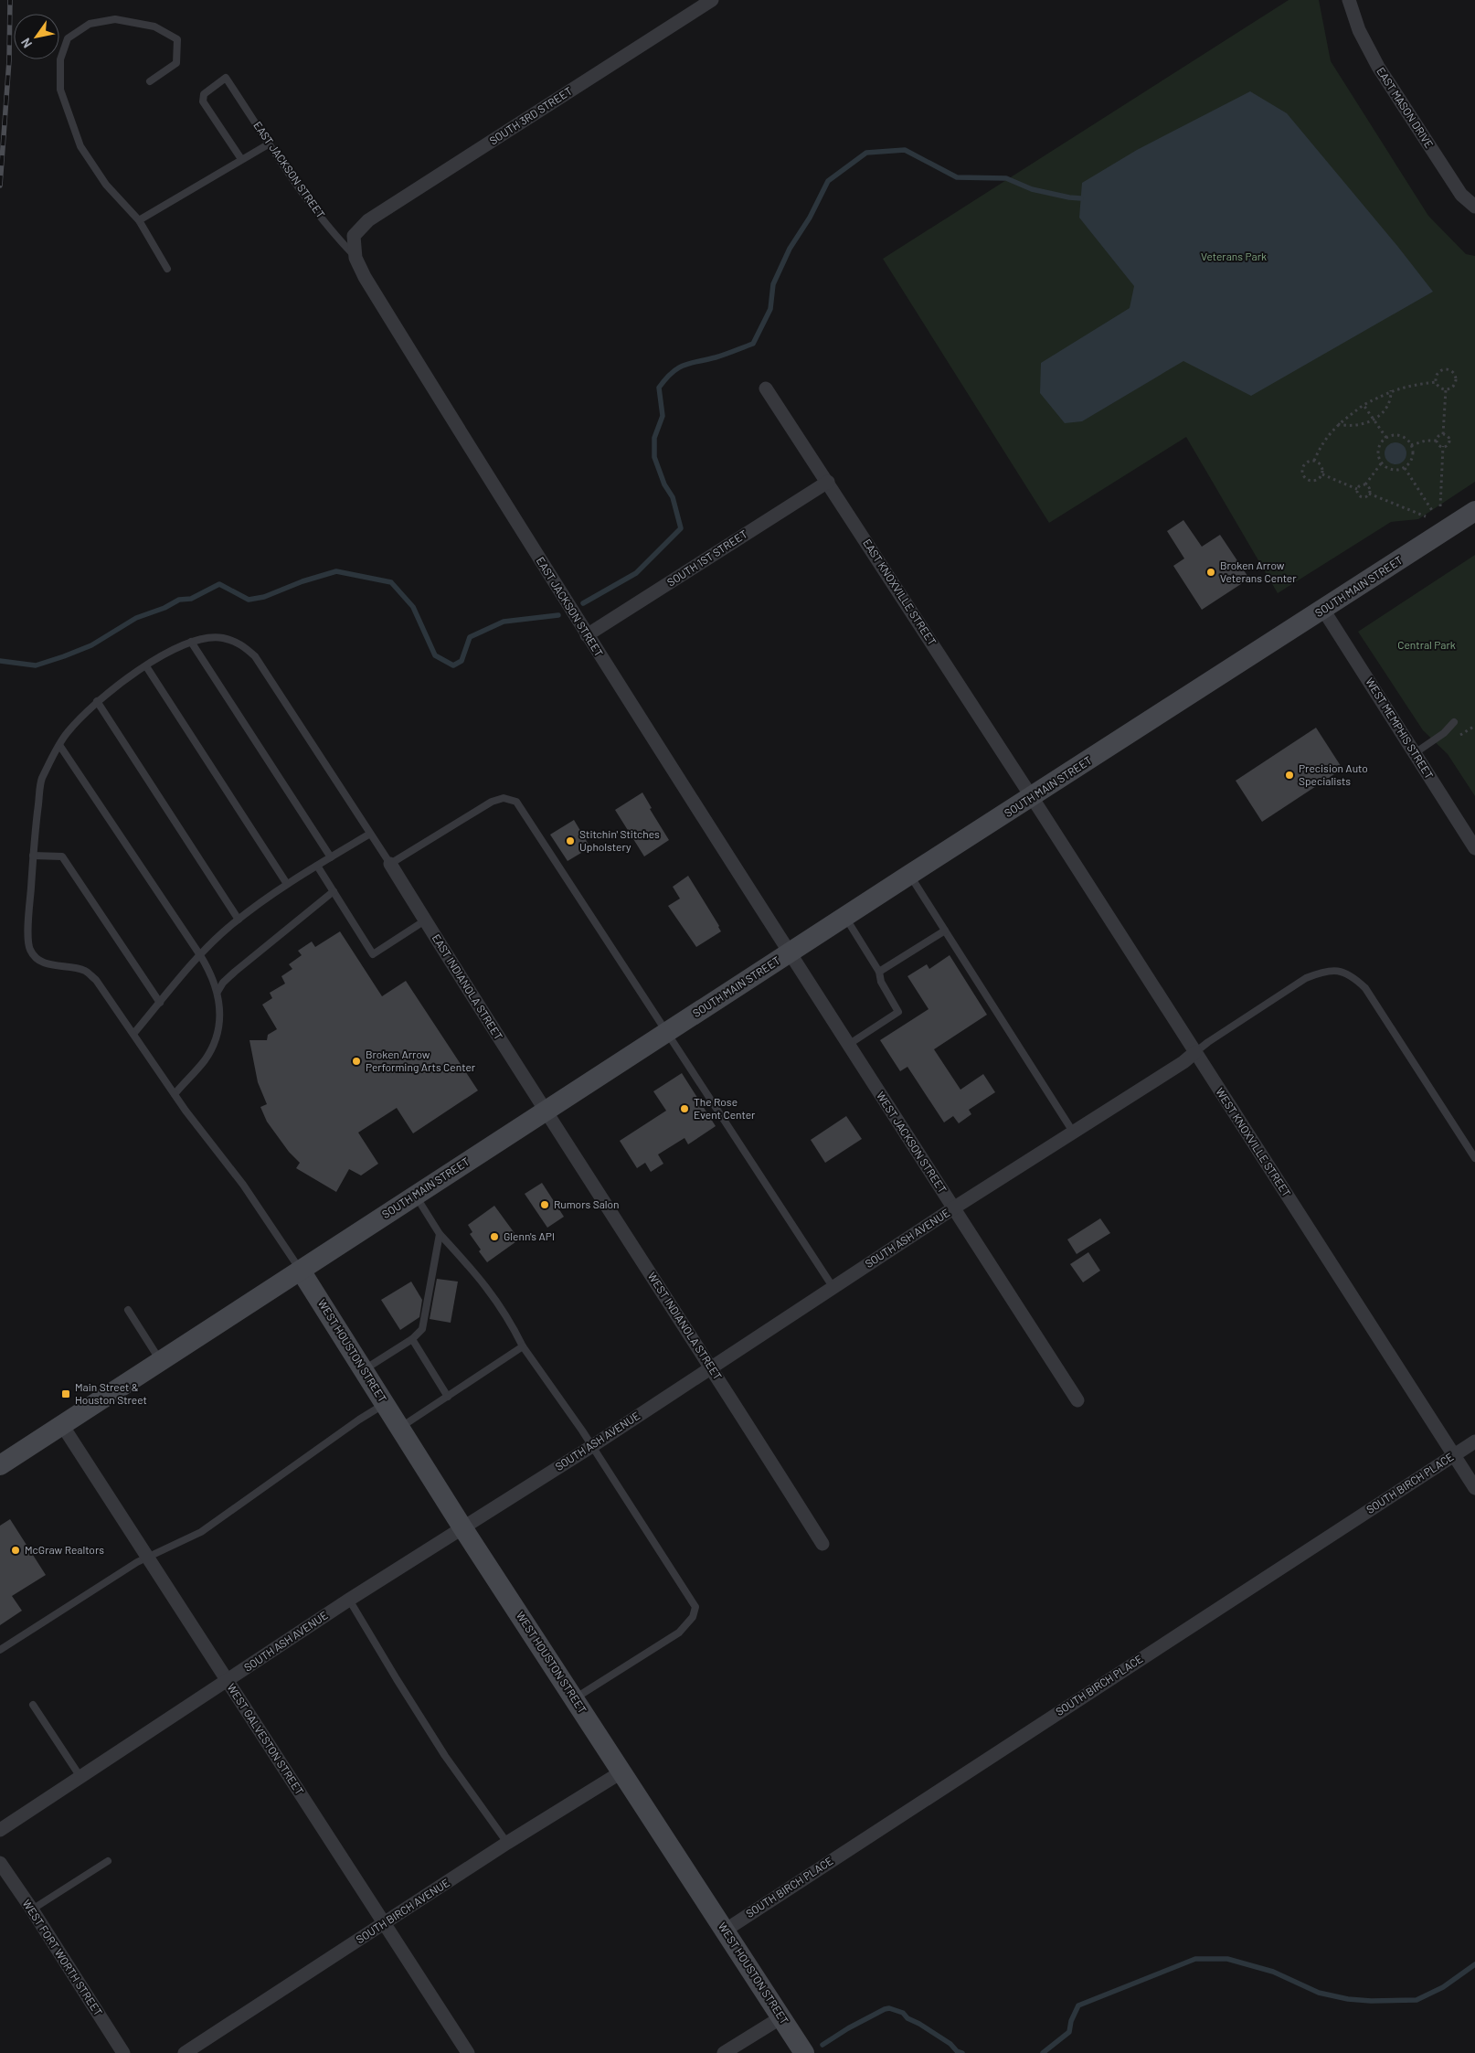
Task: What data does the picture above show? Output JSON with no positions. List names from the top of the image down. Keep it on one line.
{"streets":{"street":["EAST MASON DRIVE","SOUTH 3RD STREET","EAST JACKSON STREET","SOUTH 1ST STREET","SOUTH MAIN STREET","EAST KNOXVILLE STREET","WEST MEMPHIS STREET","EAST INDIANOLA STREET","WEST JACKSON STREET","WEST KNOXVILLE STREET","SOUTH ASH AVENUE","WEST INDIANOLA STREET","WEST HOUSTON STREET","SOUTH BIRCH PLACE","WEST GALVESTON STREET","SOUTH BIRCH AVENUE","WEST FORT WORTH STREET"]},"crossings":[["SOUTH 3RD STREET","EAST JACKSON STREET"],["EAST JACKSON STREET","SOUTH 1ST STREET"],["EAST JACKSON STREET","SOUTH MAIN STREET"],["EAST JACKSON STREET","WEST JACKSON STREET"],["SOUTH 1ST STREET","EAST KNOXVILLE STREET"],["SOUTH MAIN STREET","EAST KNOXVILLE STREET"],["SOUTH MAIN STREET","WEST MEMPHIS STREET"],["SOUTH MAIN STREET","EAST INDIANOLA STREET"],["SOUTH MAIN STREET","WEST JACKSON STREET"],["SOUTH MAIN STREET","WEST KNOXVILLE STREET"],["SOUTH MAIN STREET","WEST INDIANOLA STREET"],["SOUTH MAIN STREET","WEST HOUSTON STREET"],["SOUTH MAIN STREET","WEST GALVESTON STREET"],["EAST KNOXVILLE STREET","WEST KNOXVILLE STREET"],["EAST INDIANOLA STREET","WEST INDIANOLA STREET"],["WEST JACKSON STREET","SOUTH ASH AVENUE"],["WEST KNOXVILLE STREET","SOUTH ASH AVENUE"],["WEST KNOXVILLE STREET","SOUTH BIRCH PLACE"],["SOUTH ASH AVENUE","WEST INDIANOLA STREET"],["SOUTH ASH AVENUE","WEST HOUSTON STREET"],["SOUTH ASH AVENUE","WEST GALVESTON STREET"],["WEST HOUSTON STREET","SOUTH BIRCH PLACE"],["WEST HOUSTON STREET","SOUTH BIRCH AVENUE"],["WEST GALVESTON STREET","SOUTH BIRCH AVENUE"]],"parks":["Veterans Park","Central Park"],"places":{"other":["Broken Arrow Veterans Center","Precision Auto Specialists","Stitchin' Stitches Upholstery","Broken Arrow Performing Arts Center","The Rose Event Center","Rumors Salon","Glenn's API","McGraw Realtors"],"transit":["Main Street & Houston Street"]},"north":"bottom left"}
